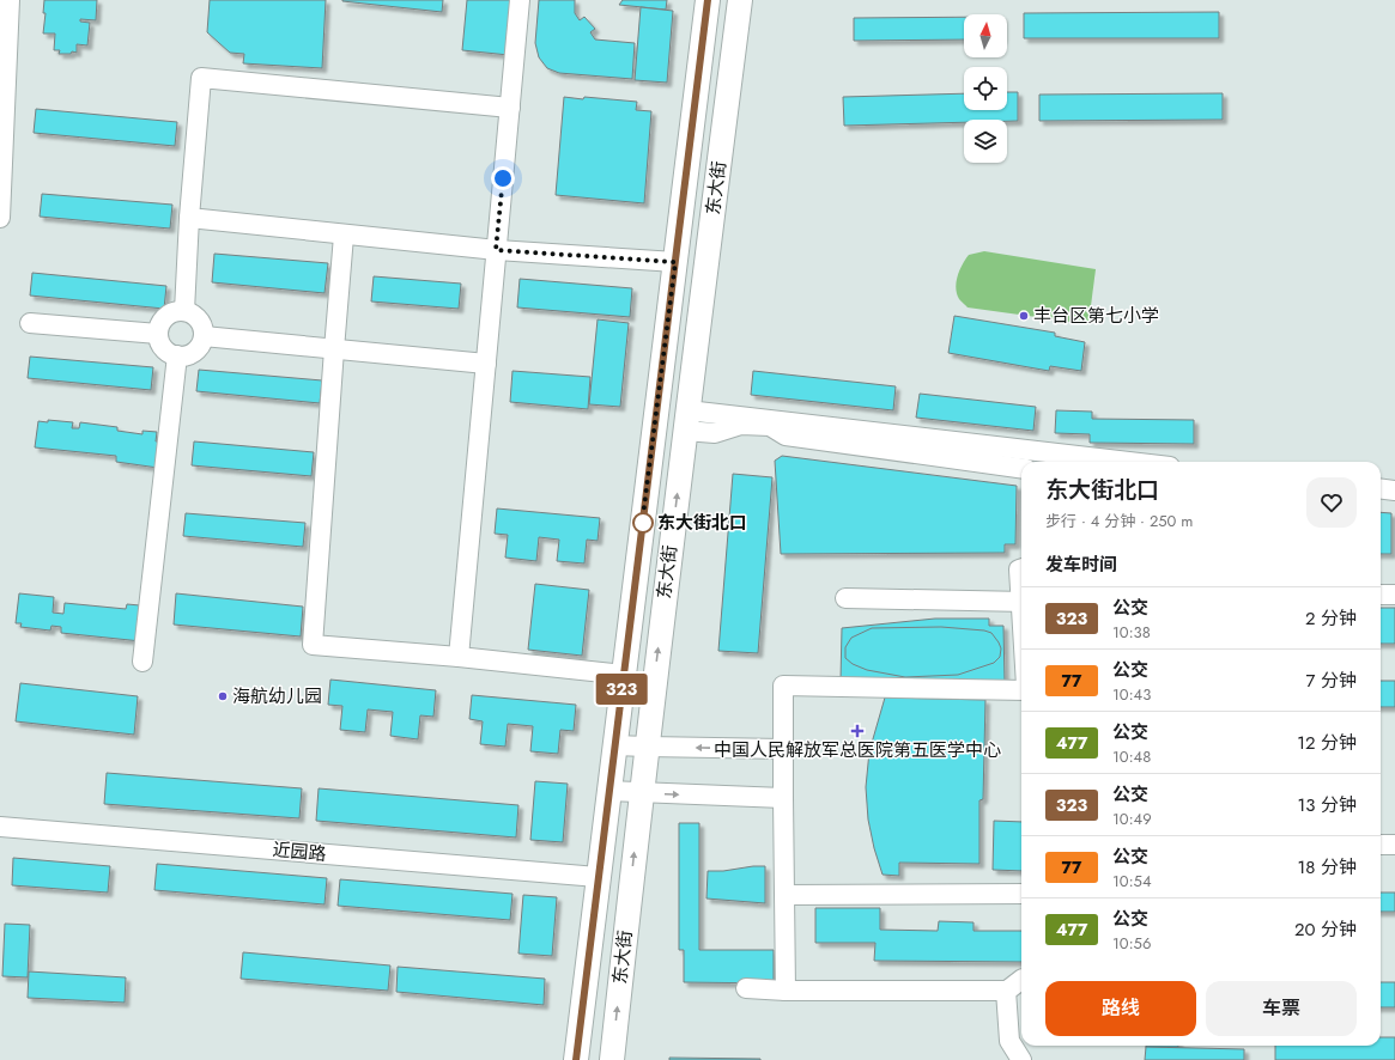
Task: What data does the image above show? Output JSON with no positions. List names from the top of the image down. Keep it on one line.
{"streets":{"main road":["东大街"],"street":["近园路"]},"crossings":[["东大街","近园路"]],"places":{"other":["丰台区第七小学","东大街北口","海航幼儿园"],"health":["中国人民解放军总医院第五医学中心"]},"lines":["bus line 323"],"north":"top","page":{"on_map":"323","heading":[["东大街北口","步行 · 4 分钟 · 250 m"],"发车时间"],"list":[{"mark":"323","name":"公交","note":"10:38","value":"2 分钟"},{"mark":"77","name":"公交","note":"10:43","value":"7 分钟"},{"mark":"477","name":"公交","note":"10:48","value":"12 分钟"},{"mark":"323","name":"公交","note":"10:49","value":"13 分钟"},{"mark":"77","name":"公交","note":"10:54","value":"18 分钟"},{"mark":"477","name":"公交","note":"10:56","value":"20 分钟"}],"buttons":["路线","车票"]}}
